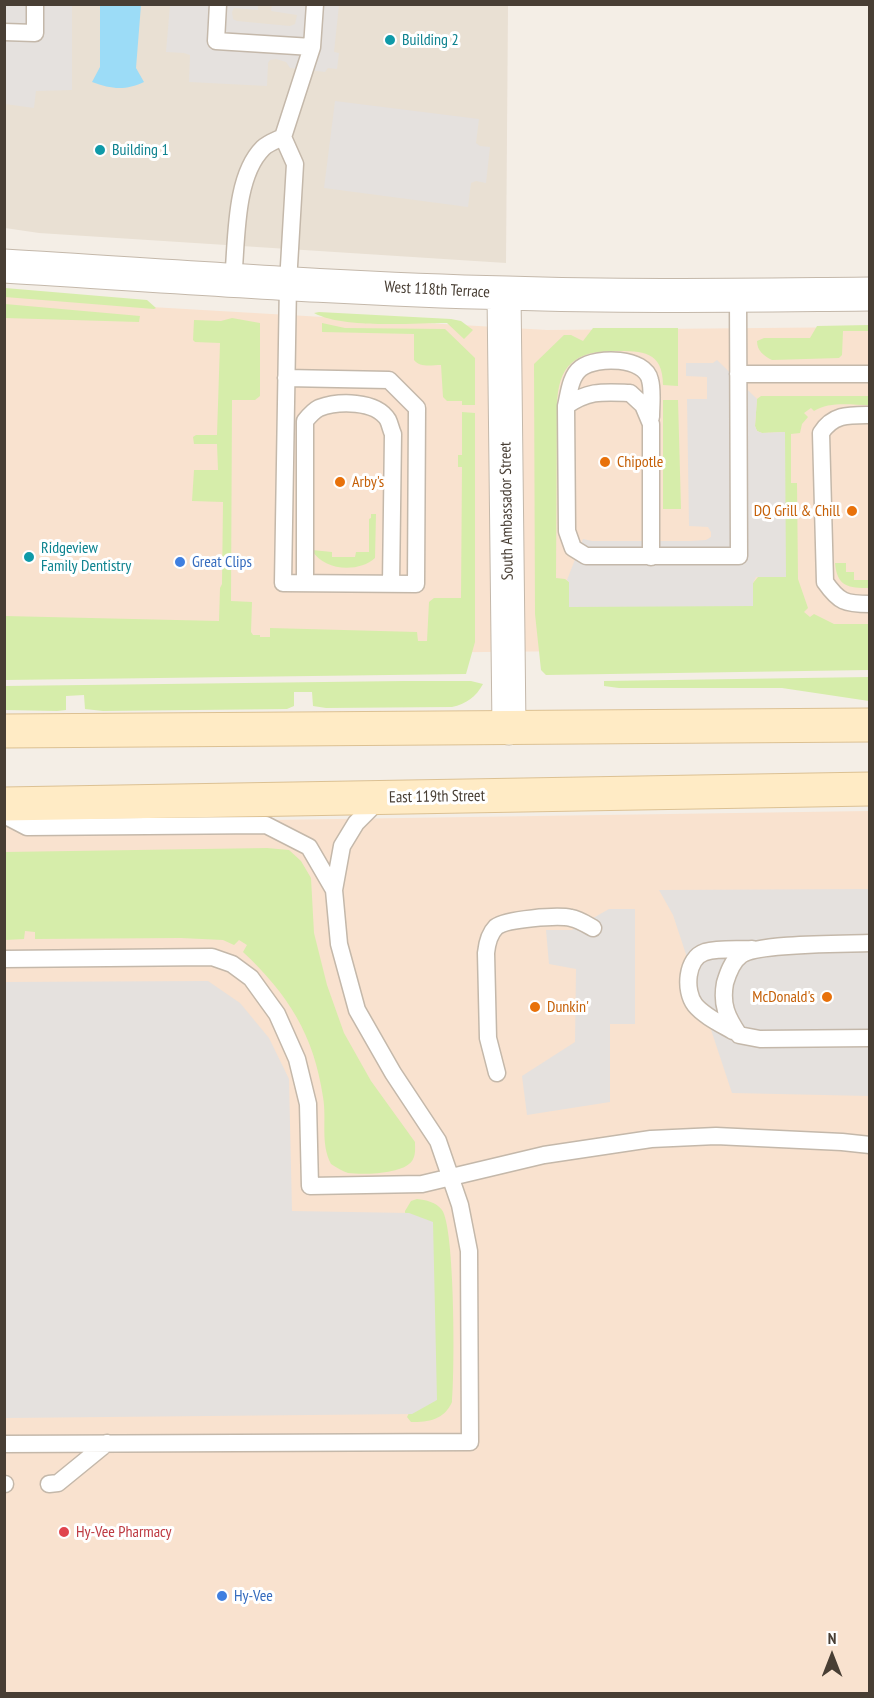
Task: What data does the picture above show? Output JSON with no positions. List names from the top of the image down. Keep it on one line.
{"streets":{"main road":["East 119th Street"],"street":["West 118th Terrace","South Ambassador Street"]},"crossings":[["West 118th Terrace","South Ambassador Street"]],"places":["Building 2","Building 1","Chipotle","Arby's","DQ Grill & Chill","Ridgeview Family Dentistry","Great Clips","McDonald's","Dunkin'","Hy-Vee Pharmacy","Hy-Vee"],"north":"top"}
